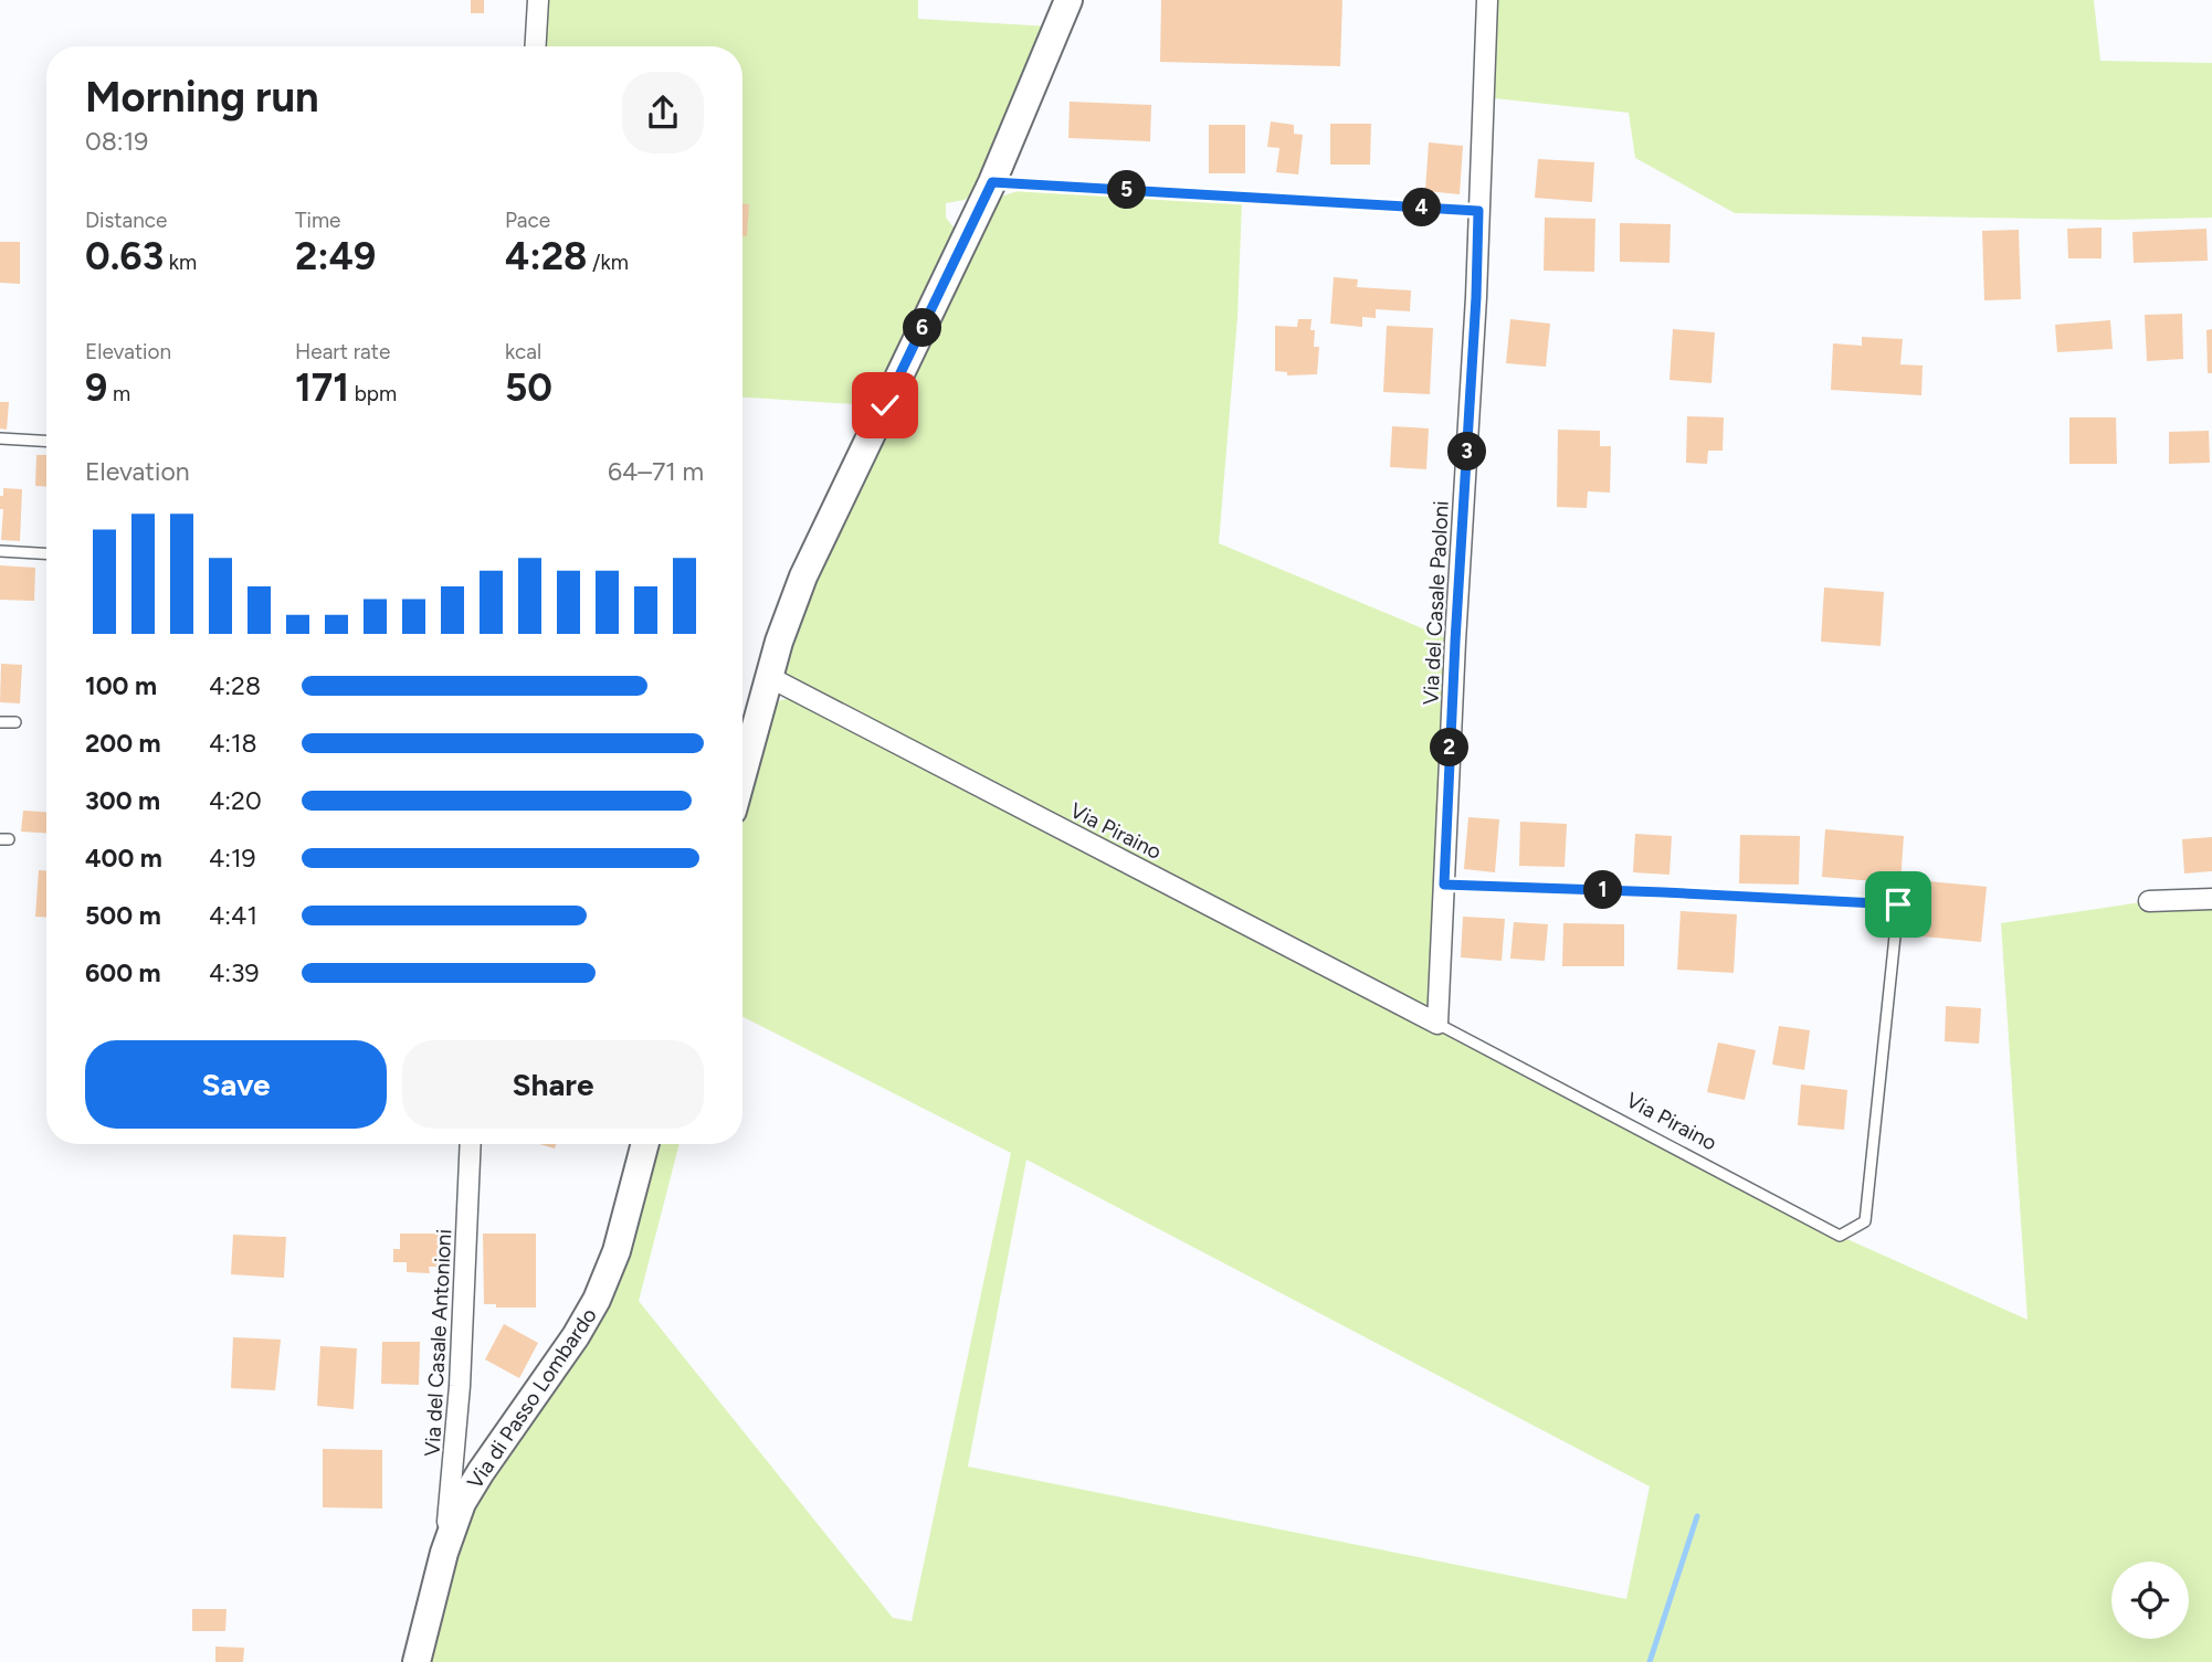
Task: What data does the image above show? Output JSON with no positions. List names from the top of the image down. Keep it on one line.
{"streets":{"street":["Via del Casale Paoloni","Via Piraino","Via del Casale Antonioni","Via di Passo Lombardo"]},"crossings":[["Via del Casale Paoloni","Via Piraino"],["Via del Casale Antonioni","Via di Passo Lombardo"]],"page":{"heading":["Morning run","08:19"],"pins":["5","4","6","3","2","1"],"stats":[["Distance","0.63 km"],["Time","2:49"],["Pace","4:28 /km"],["Elevation","9 m"],["Heart rate","171 bpm"],["kcal","50"]],"chart":["Elevation","64–71 m"],"list":[{"name":"100 m","note":"4:28"},{"name":"200 m","note":"4:18"},{"name":"300 m","note":"4:20"},{"name":"400 m","note":"4:19"},{"name":"500 m","note":"4:41"},{"name":"600 m","note":"4:39"}],"buttons":["Save","Share"]}}
